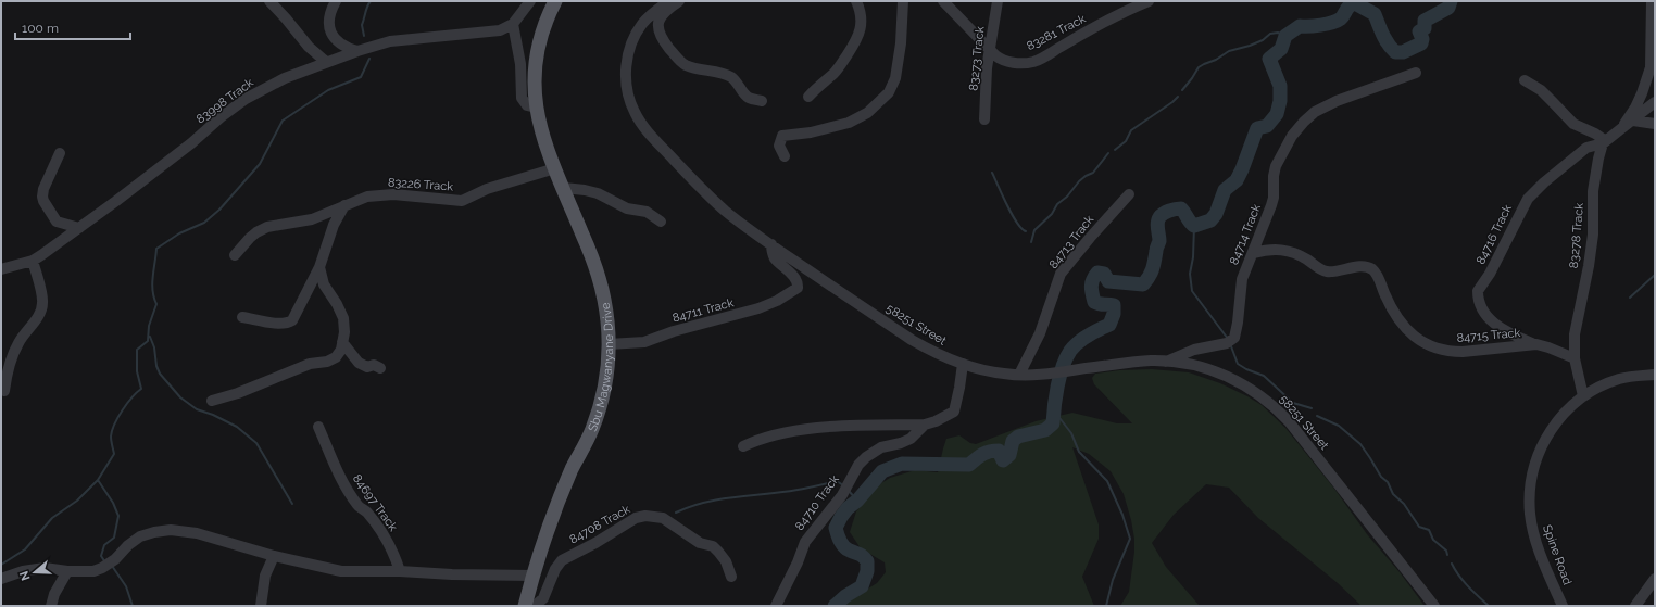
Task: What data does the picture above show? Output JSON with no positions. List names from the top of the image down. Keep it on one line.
{"streets":{"main road":["Sbu Magwanyane Drive"],"street":["83281 Track","83273 Track","83998 Track","83226 Track","84714 Track","84716 Track","83278 Track","84713 Track","84711 Track","58251 Street","84715 Track","84697 Track","84710 Track","84708 Track","Spine Road"]},"crossings":[["83281 Track","83273 Track"],["83226 Track","Sbu Magwanyane Drive"],["84714 Track","58251 Street"],["84714 Track","84715 Track"],["84716 Track","83278 Track"],["84716 Track","84715 Track"],["83278 Track","84715 Track"],["83278 Track","Spine Road"],["84713 Track","58251 Street"],["84711 Track","58251 Street"],["84711 Track","Sbu Magwanyane Drive"]],"scale_bar":"100 m","north":"left"}
